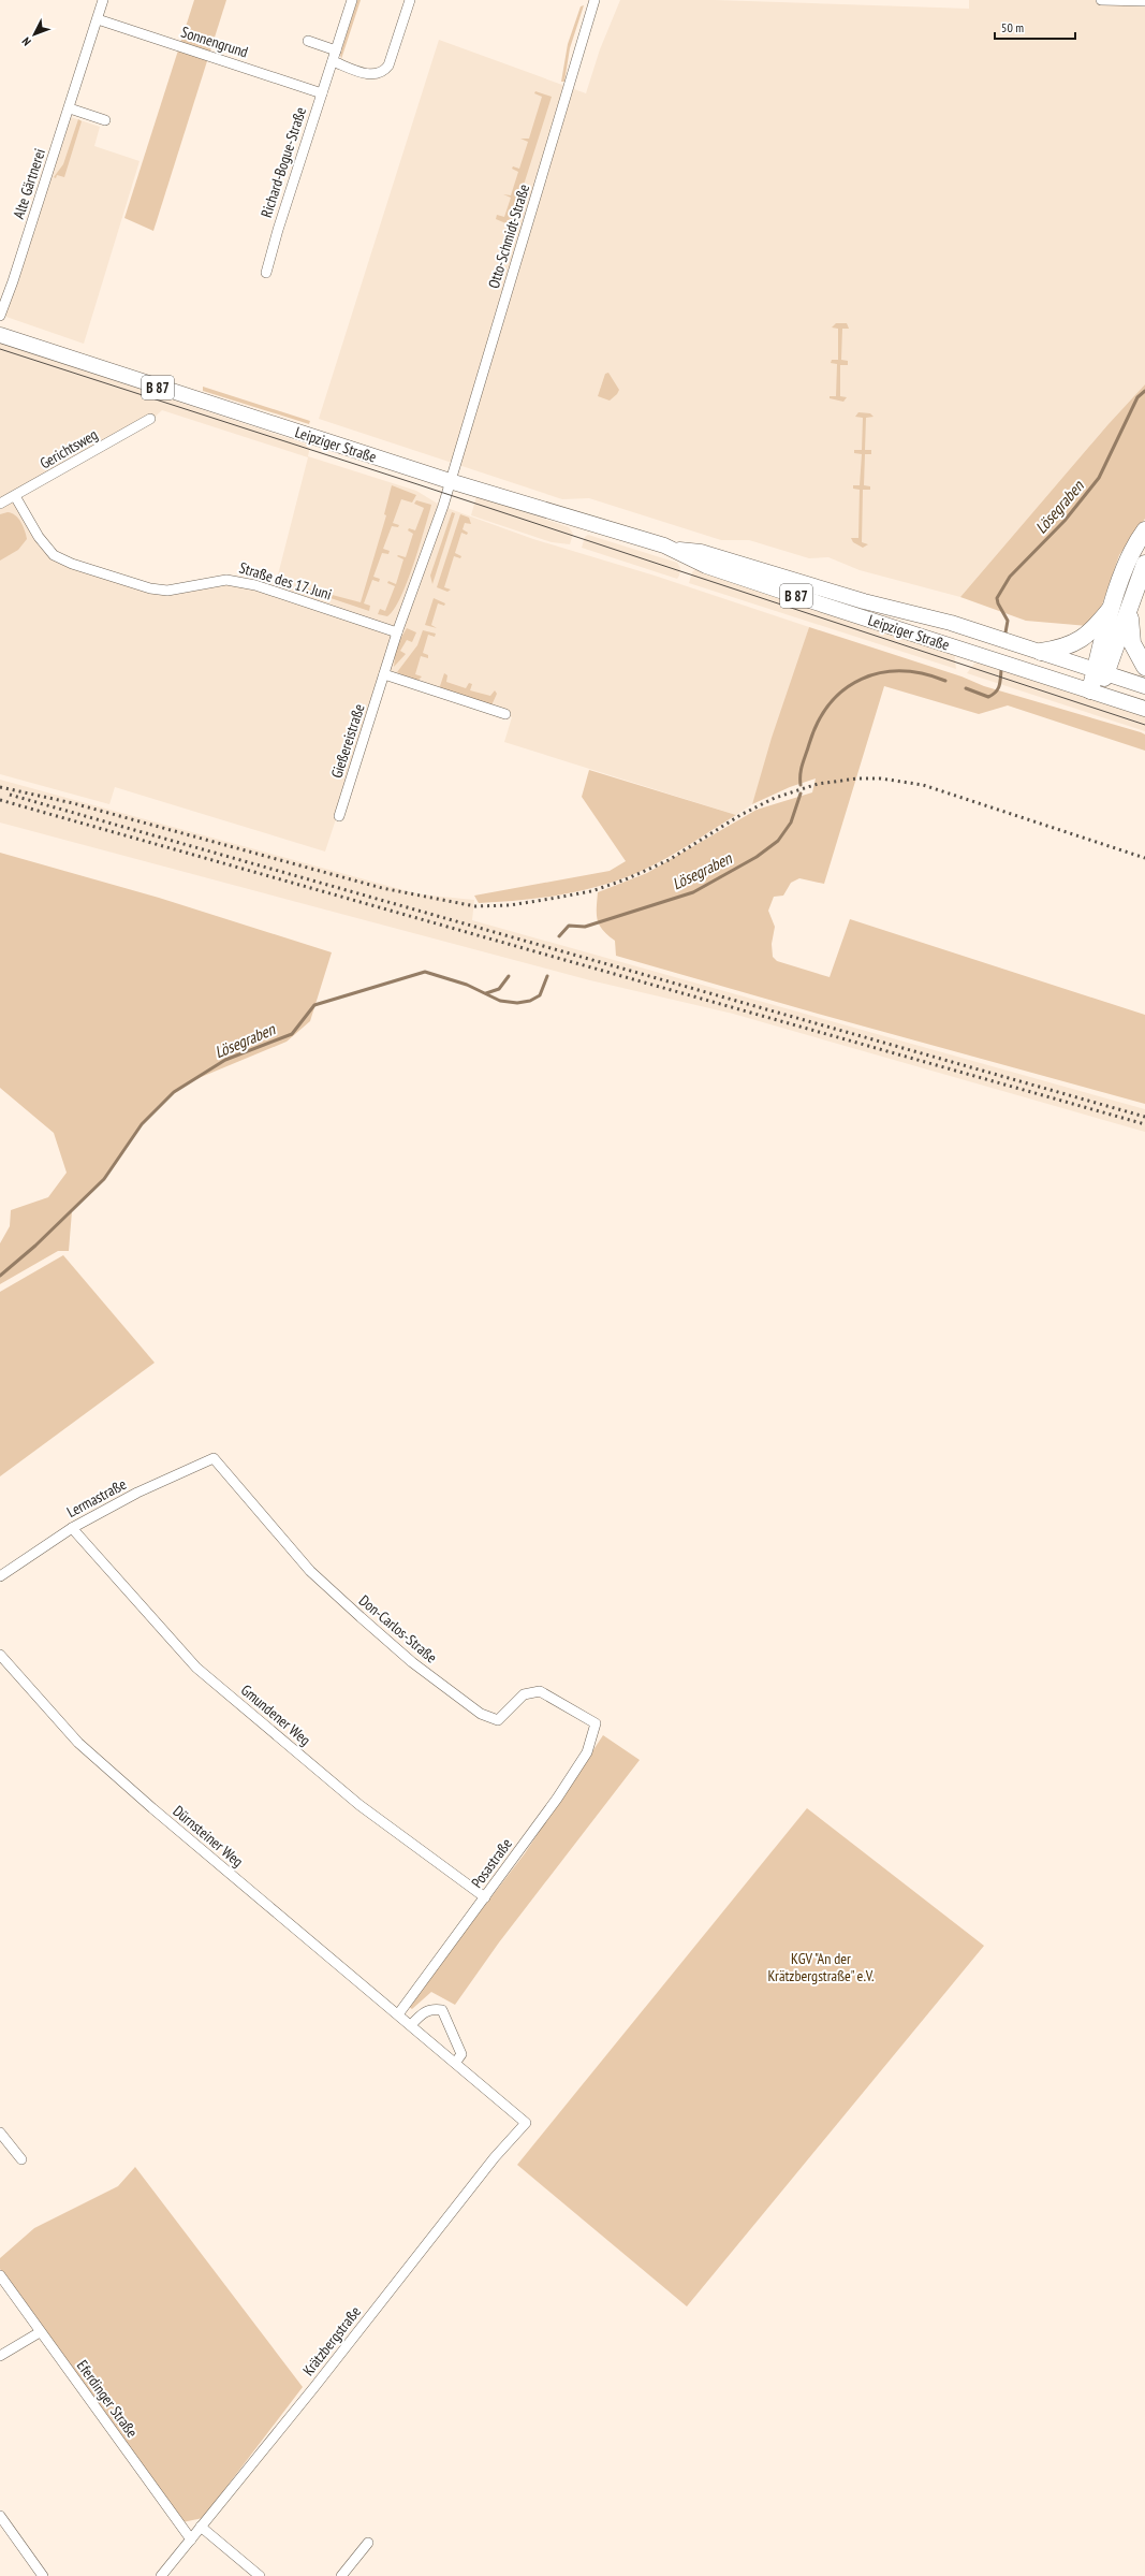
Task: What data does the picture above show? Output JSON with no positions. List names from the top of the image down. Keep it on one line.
{"streets":{"main road":["B 87","Leipziger Straße"],"street":["Sonnengrund","Richard-Bogue-Straße","Alte Gärtnerei","Otto-Schmidt-Straße","Gerichtsweg","Straße des 17. Juni","Gießereistraße","Lermastraße","Don-Carlos-Straße","Gmundener Weg","Dürnsteiner Weg","Posastraße","Krätzbergstraße","Eferdinger Straße"]},"crossings":[["Sonnengrund","Richard-Bogue-Straße"],["Sonnengrund","Alte Gärtnerei"],["Otto-Schmidt-Straße","Leipziger Straße"],["B 87","Leipziger Straße"],["Gerichtsweg","Straße des 17. Juni"],["Straße des 17. Juni","Gießereistraße"],["Lermastraße","Don-Carlos-Straße"],["Lermastraße","Gmundener Weg"],["Don-Carlos-Straße","Posastraße"],["Gmundener Weg","Posastraße"],["Dürnsteiner Weg","Posastraße"],["Dürnsteiner Weg","Krätzbergstraße"],["Krätzbergstraße","Eferdinger Straße"]],"water":["Lösegraben"],"parks":["KGV \"An der Krätzbergstraße\" e.V."],"scale_bar":"50 m","north":"bottom left"}
